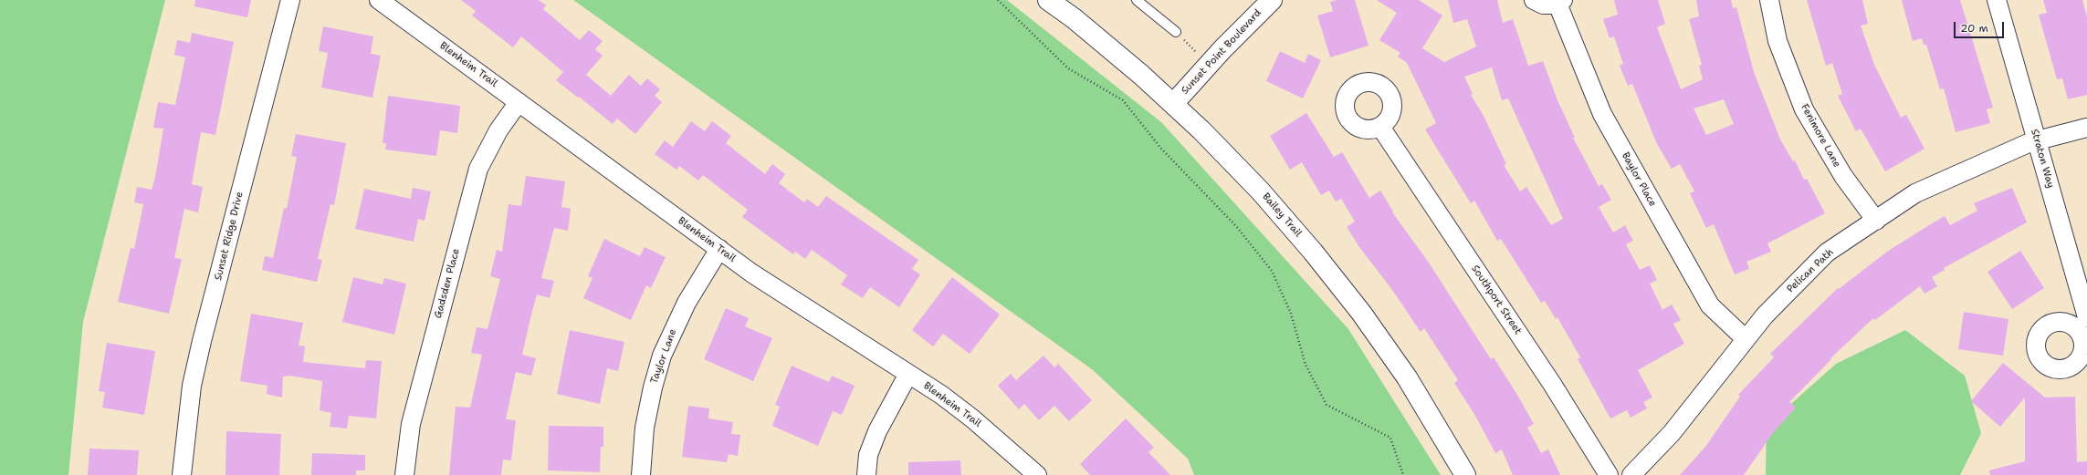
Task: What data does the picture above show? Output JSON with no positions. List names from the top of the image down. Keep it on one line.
{"streets":{"street":["Sunset Point Boulevard","Blenheim Trail","Fenimore Lane","Straton Way","Baylor Place","Bailey Trail","Sunset Ridge Drive","Pelican Path","Gadsden Place","Southport Street","Taylor Lane"]},"crossings":[["Sunset Point Boulevard","Bailey Trail"],["Blenheim Trail","Gadsden Place"],["Blenheim Trail","Taylor Lane"],["Fenimore Lane","Pelican Path"],["Straton Way","Pelican Path"],["Baylor Place","Pelican Path"]],"scale_bar":"20 m"}
